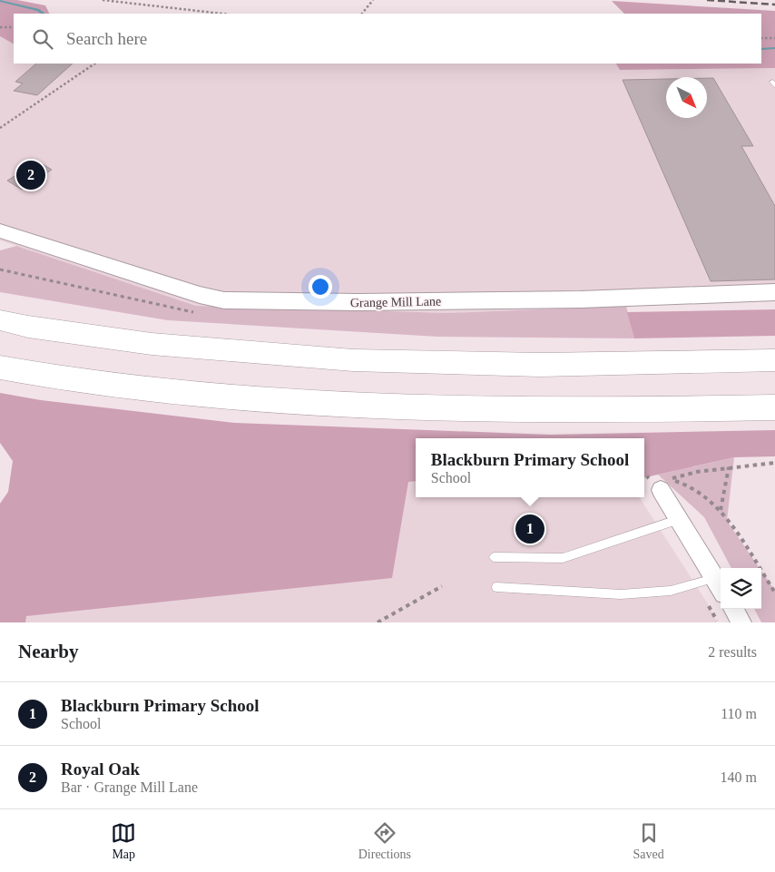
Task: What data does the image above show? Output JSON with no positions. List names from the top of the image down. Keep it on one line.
{"streets":{"street":["Grange Mill Lane"]},"north":"bottom right","page":{"search":"Search here","pins":["2","1"],"popup":["Blackburn Primary School","School"],"heading":["Nearby","2 results"],"list":[{"mark":"1","name":"Blackburn Primary School","note":"School","value":"110 m"},{"mark":"2","name":"Royal Oak","note":"Bar · Grange Mill Lane","value":"140 m"}],"nav":["Map","Directions","Saved"]}}
